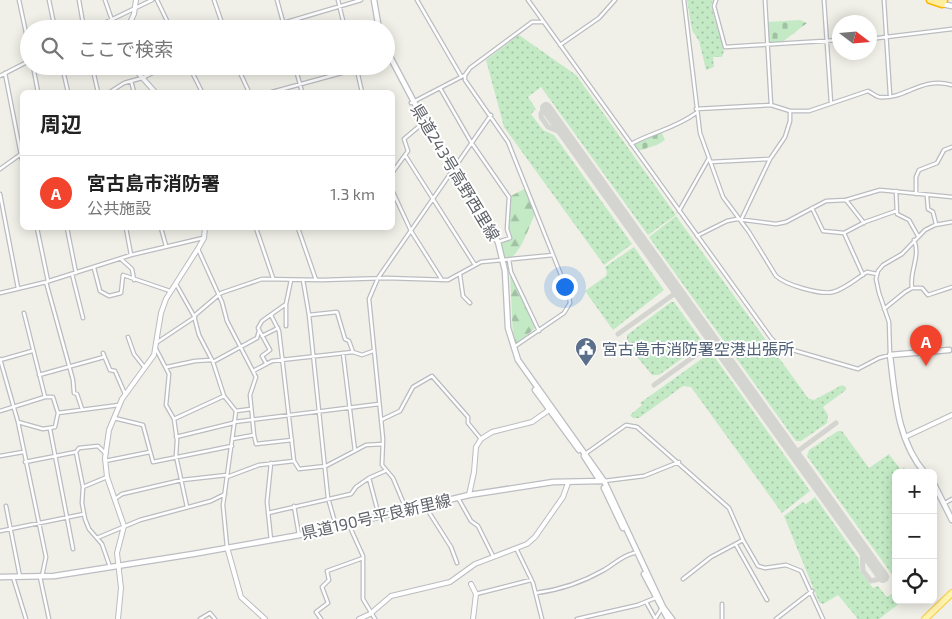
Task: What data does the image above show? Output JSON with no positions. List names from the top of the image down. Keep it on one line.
{"streets":{"main road":["県道243号高野西里線","県道190号平良新里線"]},"crossings":[["県道243号高野西里線","県道190号平良新里線"]],"places":{"public building":["宮古島市消防署空港出張所"]},"north":"right","page":{"search":"ここで検索","heading":"周辺","list":[{"mark":"A","name":"宮古島市消防署","note":"公共施設","value":"1.3 km"}],"pins":"A","map_buttons":["+","−"]}}
